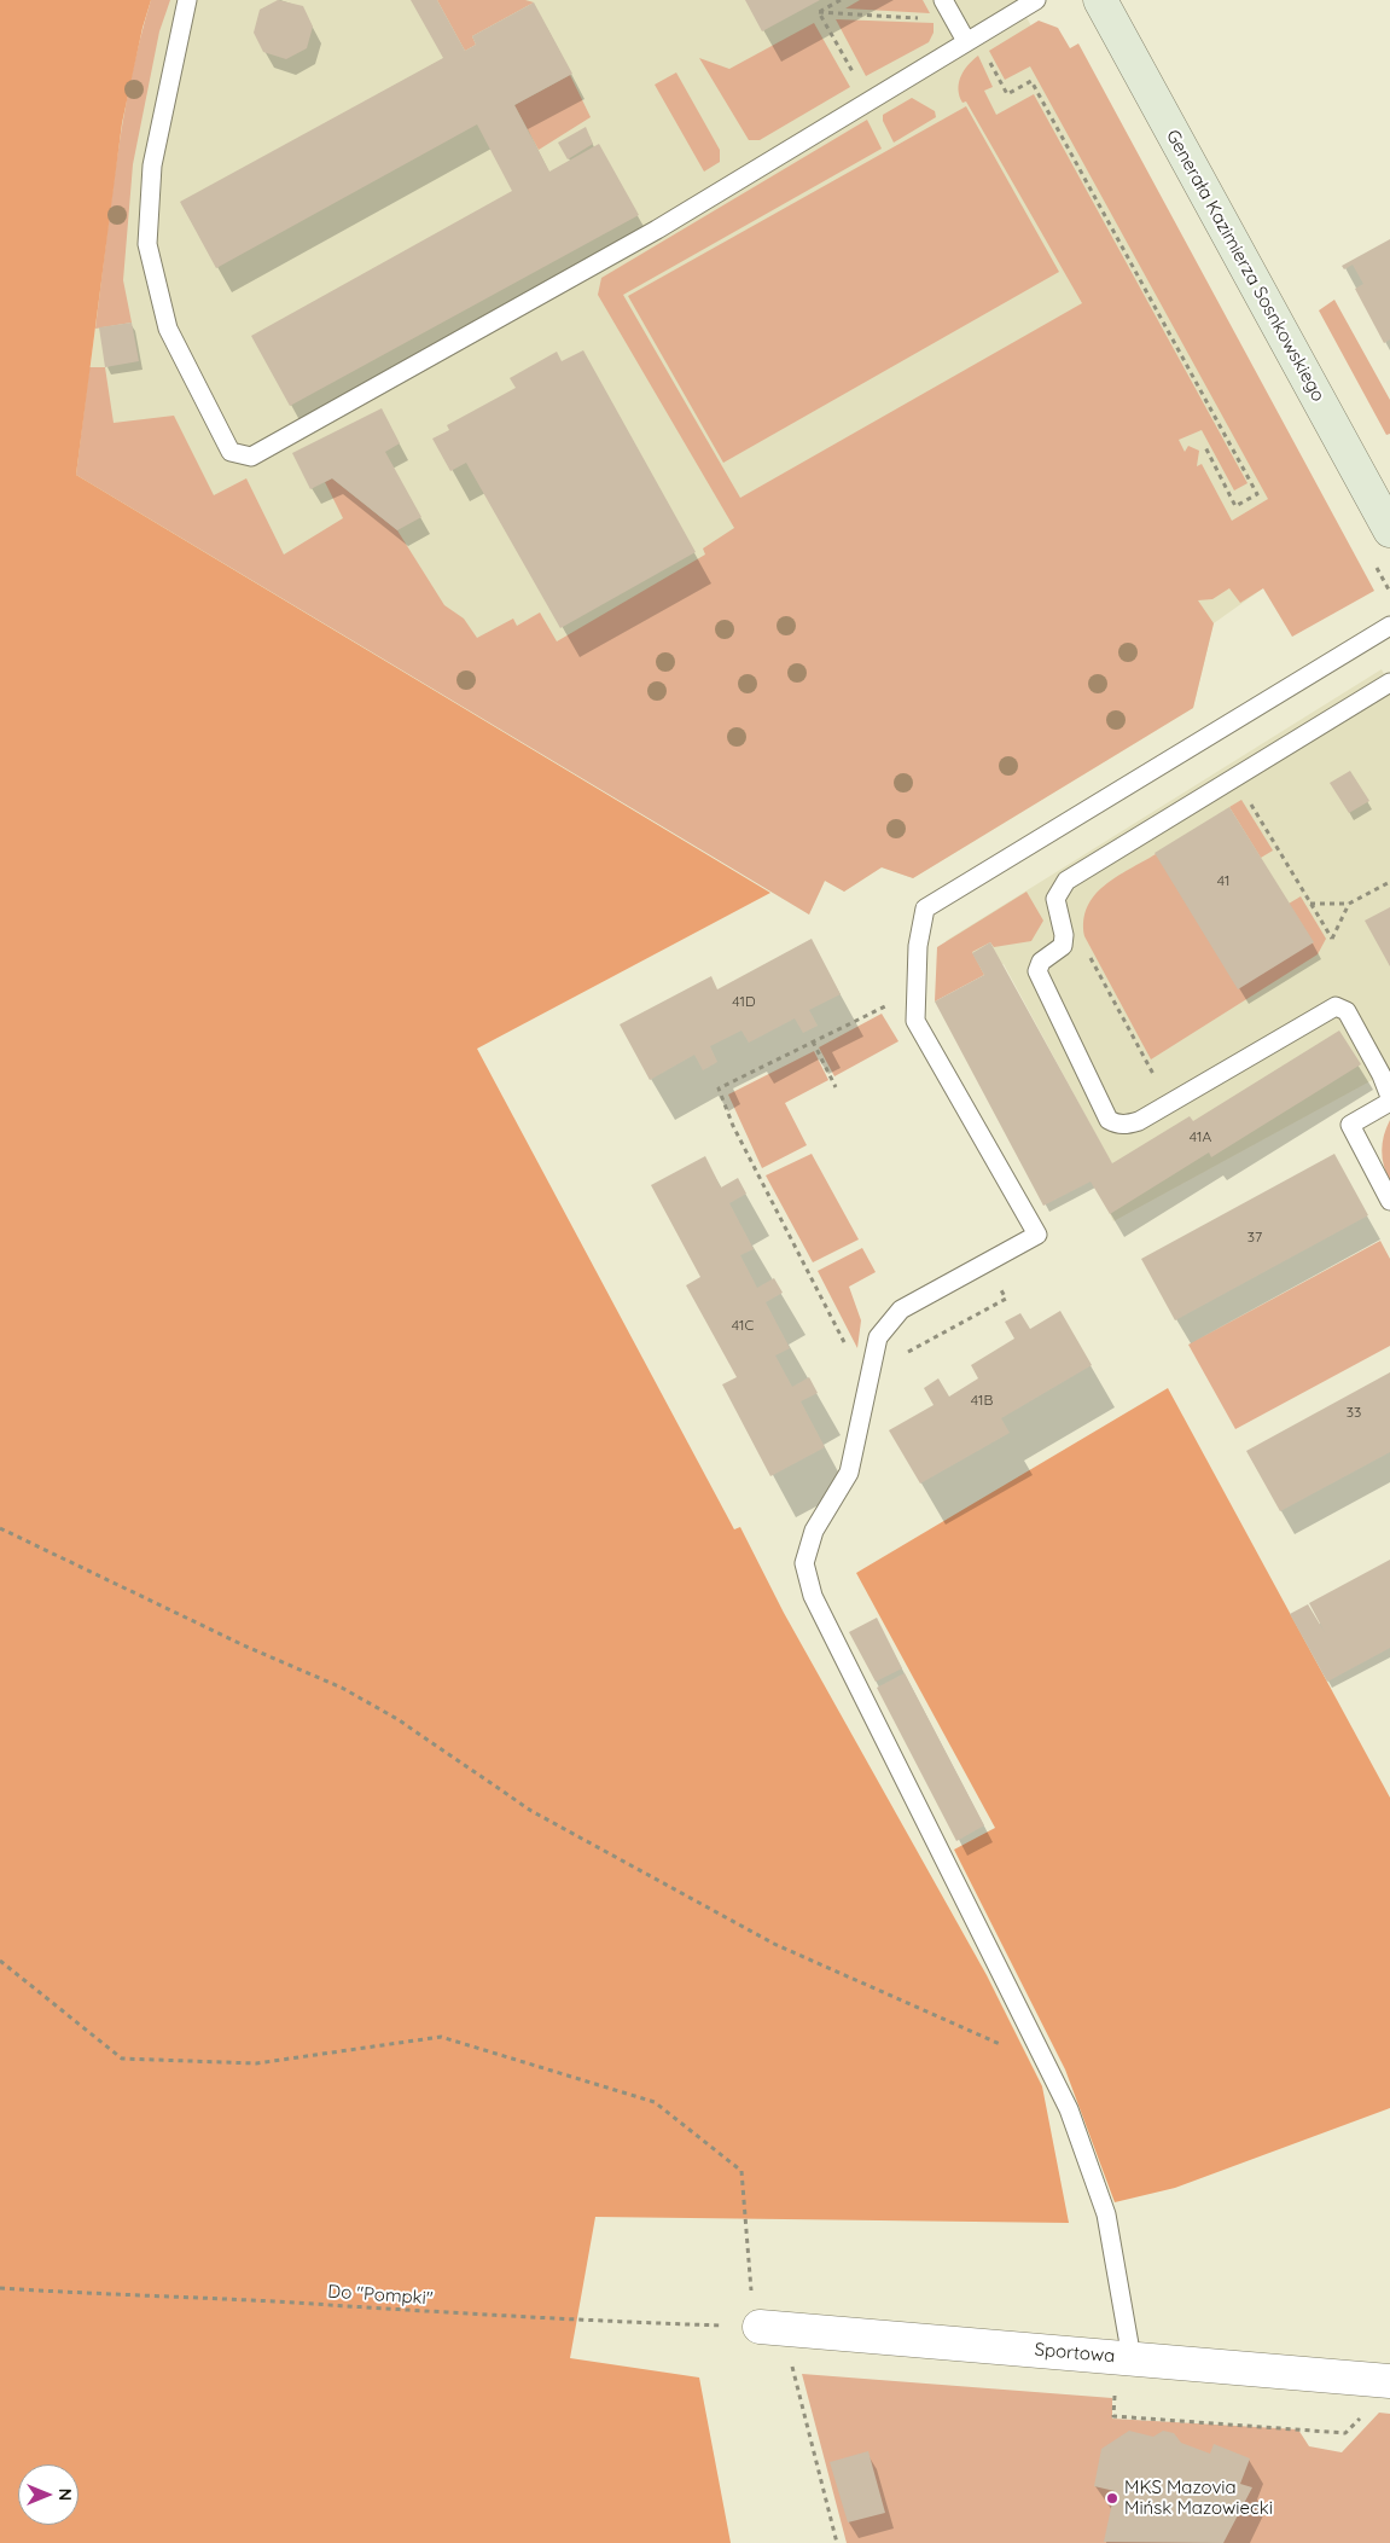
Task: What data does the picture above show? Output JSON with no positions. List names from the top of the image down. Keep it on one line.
{"streets":{"street":["Generała Kazimierza Sosnkowskiego","Sportowa"],"path":["Do \"Pompki\""]},"crossings":[["Do \"Pompki\"","Sportowa"]],"places":["MKS Mazovia Mińsk Mazowiecki"],"house_numbers":["41","41D","41A","37","41C","41B","33"],"north":"right"}
